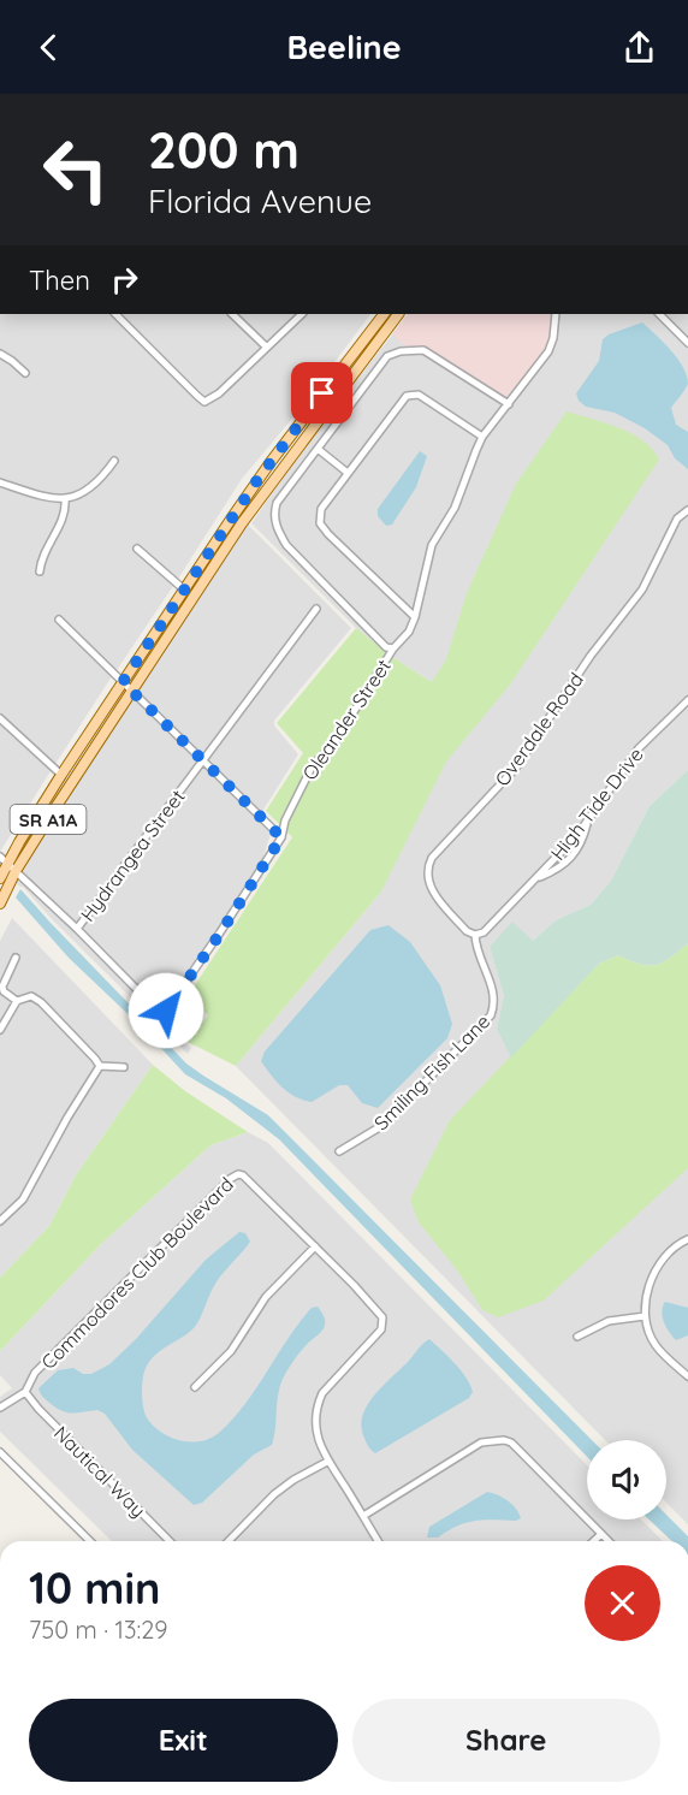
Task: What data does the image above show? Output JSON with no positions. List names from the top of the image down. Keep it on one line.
{"streets":{"main road":["SR A1A"],"street":["Oleander Street","Overdale Road","High Tide Drive","Hydrangea Street","Smiling Fish Lane","Commodores Club Boulevard","Nautical Way"]},"crossings":[["Oleander Street","Hydrangea Street"],["Overdale Road","High Tide Drive"],["Overdale Road","Smiling Fish Lane"],["High Tide Drive","Smiling Fish Lane"],["Commodores Club Boulevard","Nautical Way"]],"page":{"header":"Beeline","turn":["200 m","Florida Avenue"],"then":"Then","heading":["10 min","750 m · 13:29"],"buttons":["Exit","Share"]}}
